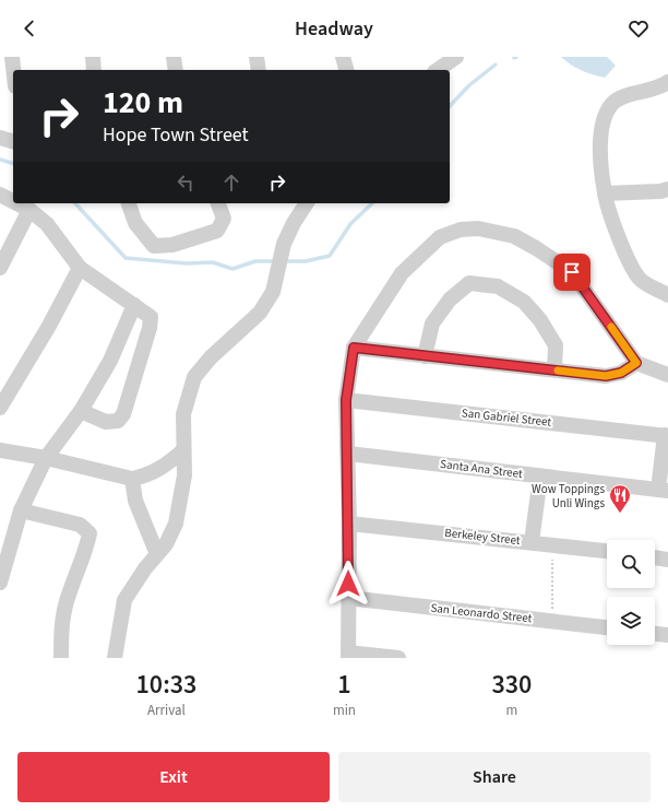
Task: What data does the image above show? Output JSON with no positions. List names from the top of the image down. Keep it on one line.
{"streets":{"street":["San Gabriel Street","Santa Ana Street","Berkeley Street","San Leonardo Street"]},"places":{"restaurant":["Wow Toppings Unli Wings"]},"page":{"header":"Headway","turn":["120 m","Hope Town Street"],"eta":["10:33","Arrival","1","min","330","m"],"buttons":["Exit","Share"]}}
